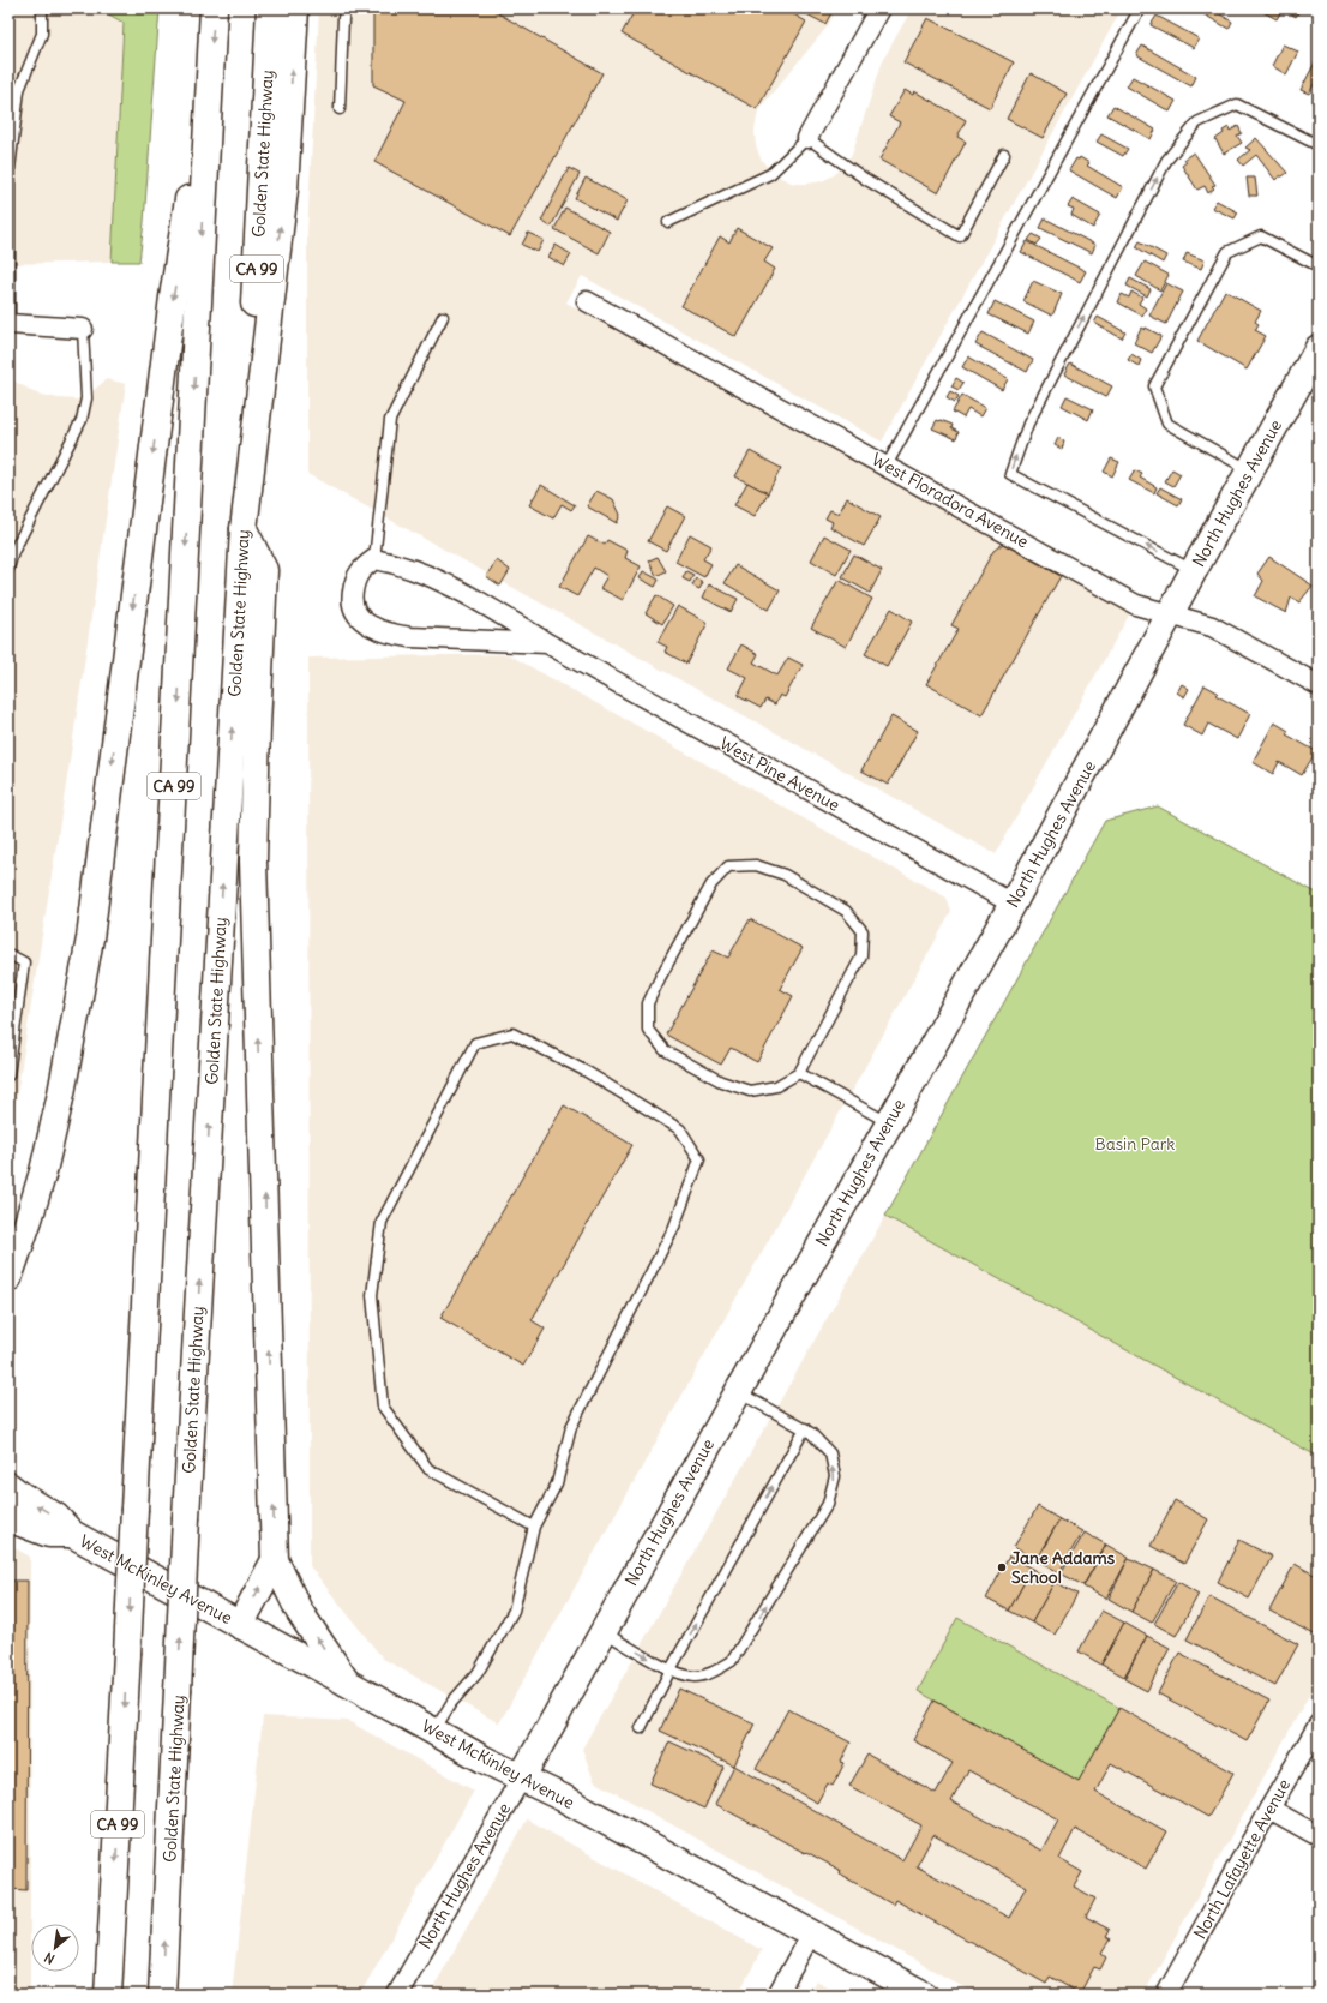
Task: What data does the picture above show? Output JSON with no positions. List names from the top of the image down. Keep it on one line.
{"streets":{"main road":["Golden State Highway","CA 99","North Hughes Avenue","West McKinley Avenue"],"street":["West Floradora Avenue","West Pine Avenue","North Lafayette Avenue"]},"crossings":[["North Hughes Avenue","West Floradora Avenue"],["North Hughes Avenue","West Pine Avenue"],["North Hughes Avenue","West McKinley Avenue"]],"parks":["Basin Park"],"places":["Jane Addams School"],"north":"bottom left"}
